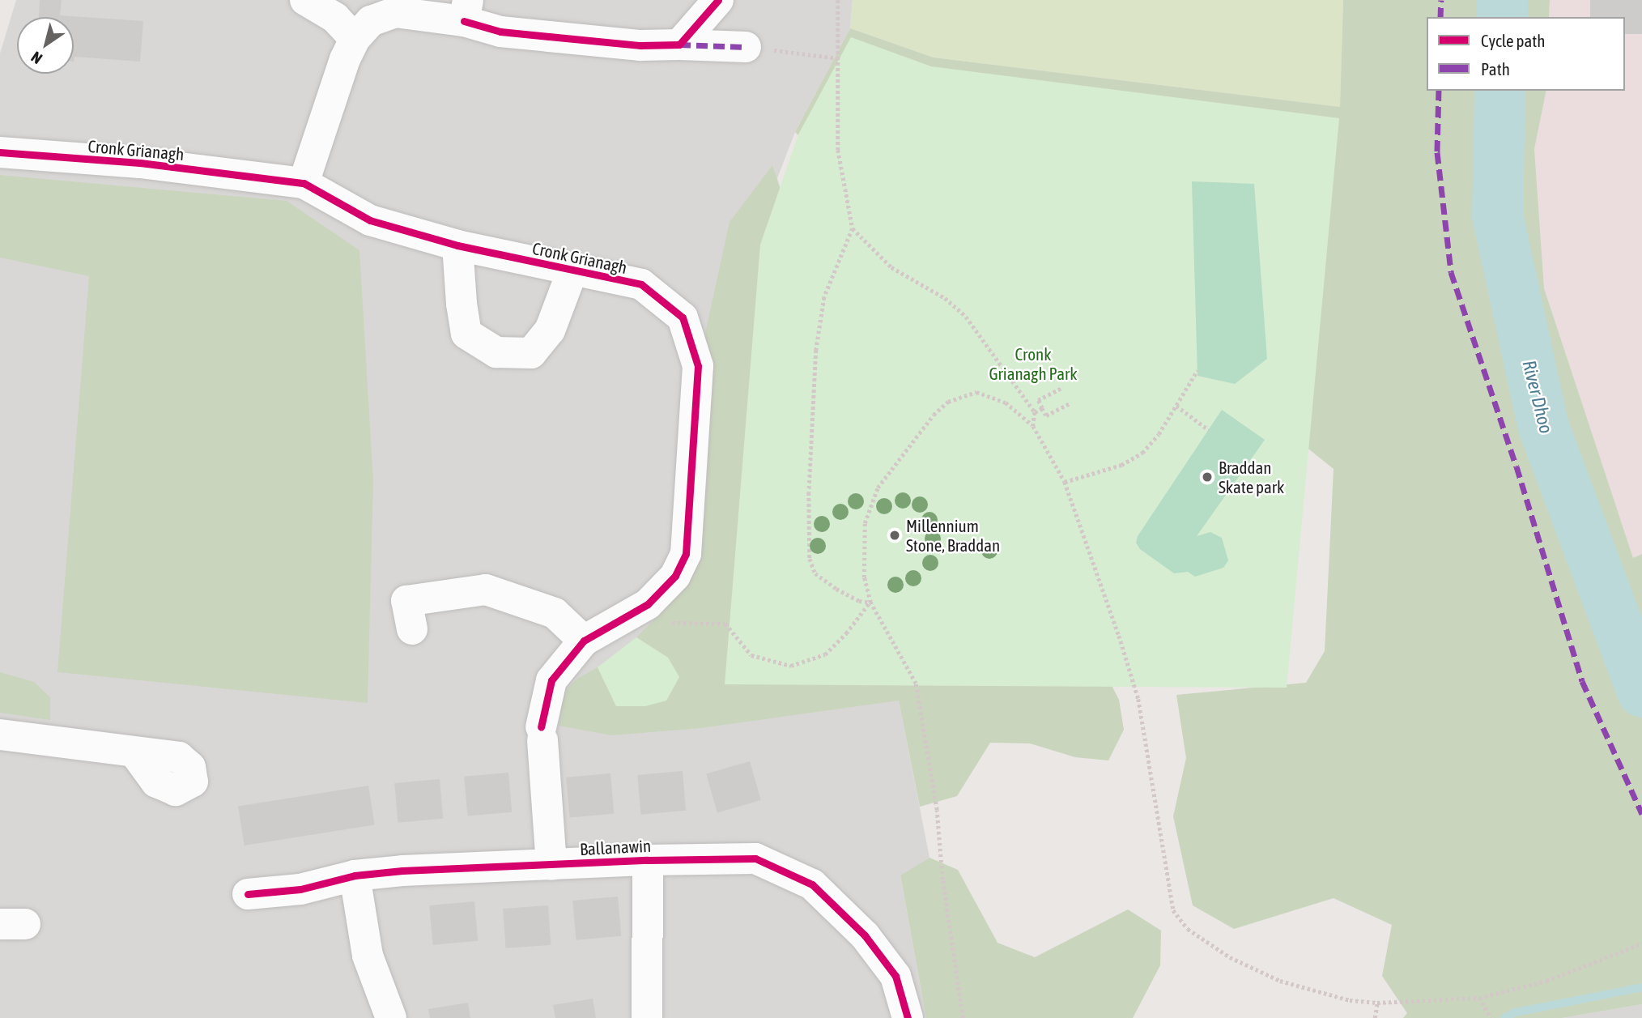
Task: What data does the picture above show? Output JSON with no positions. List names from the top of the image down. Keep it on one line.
{"streets":{"street":["Cronk Grianagh","Ballanawin"]},"crossings":[["Cronk Grianagh","Ballanawin"]],"water":["River Dhoo"],"parks":["Cronk Grianagh Park"],"places":["Braddan Skate park","Millennium Stone, Braddan"],"legend":["Cycle path","Path"],"north":"bottom left"}
